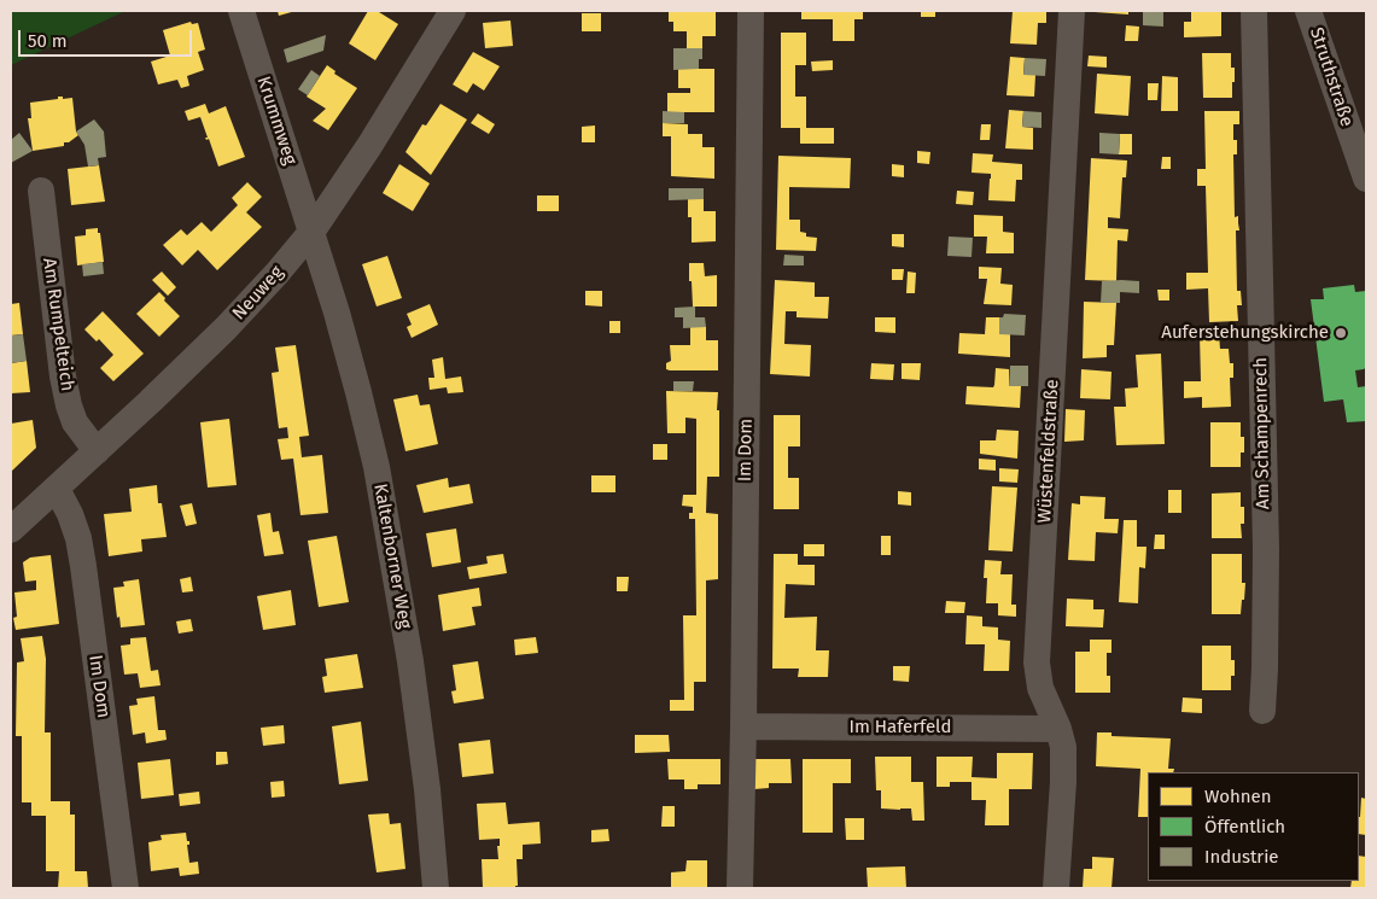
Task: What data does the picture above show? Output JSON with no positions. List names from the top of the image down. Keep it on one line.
{"streets":{"street":["Struthstraße","Krummweg","Neuweg","Am Rumpelteich","Am Schampenrech","Im Dom","Wüstenfeldstraße","Kaltenborner Weg","Im Haferfeld"]},"crossings":[["Krummweg","Neuweg"],["Krummweg","Kaltenborner Weg"],["Neuweg","Am Rumpelteich"],["Neuweg","Im Dom"],["Neuweg","Kaltenborner Weg"],["Im Dom","Im Haferfeld"],["Wüstenfeldstraße","Im Haferfeld"]],"places":["Auferstehungskirche"],"legend":["Wohnen","Öffentlich","Industrie"],"scale_bar":"50 m"}
